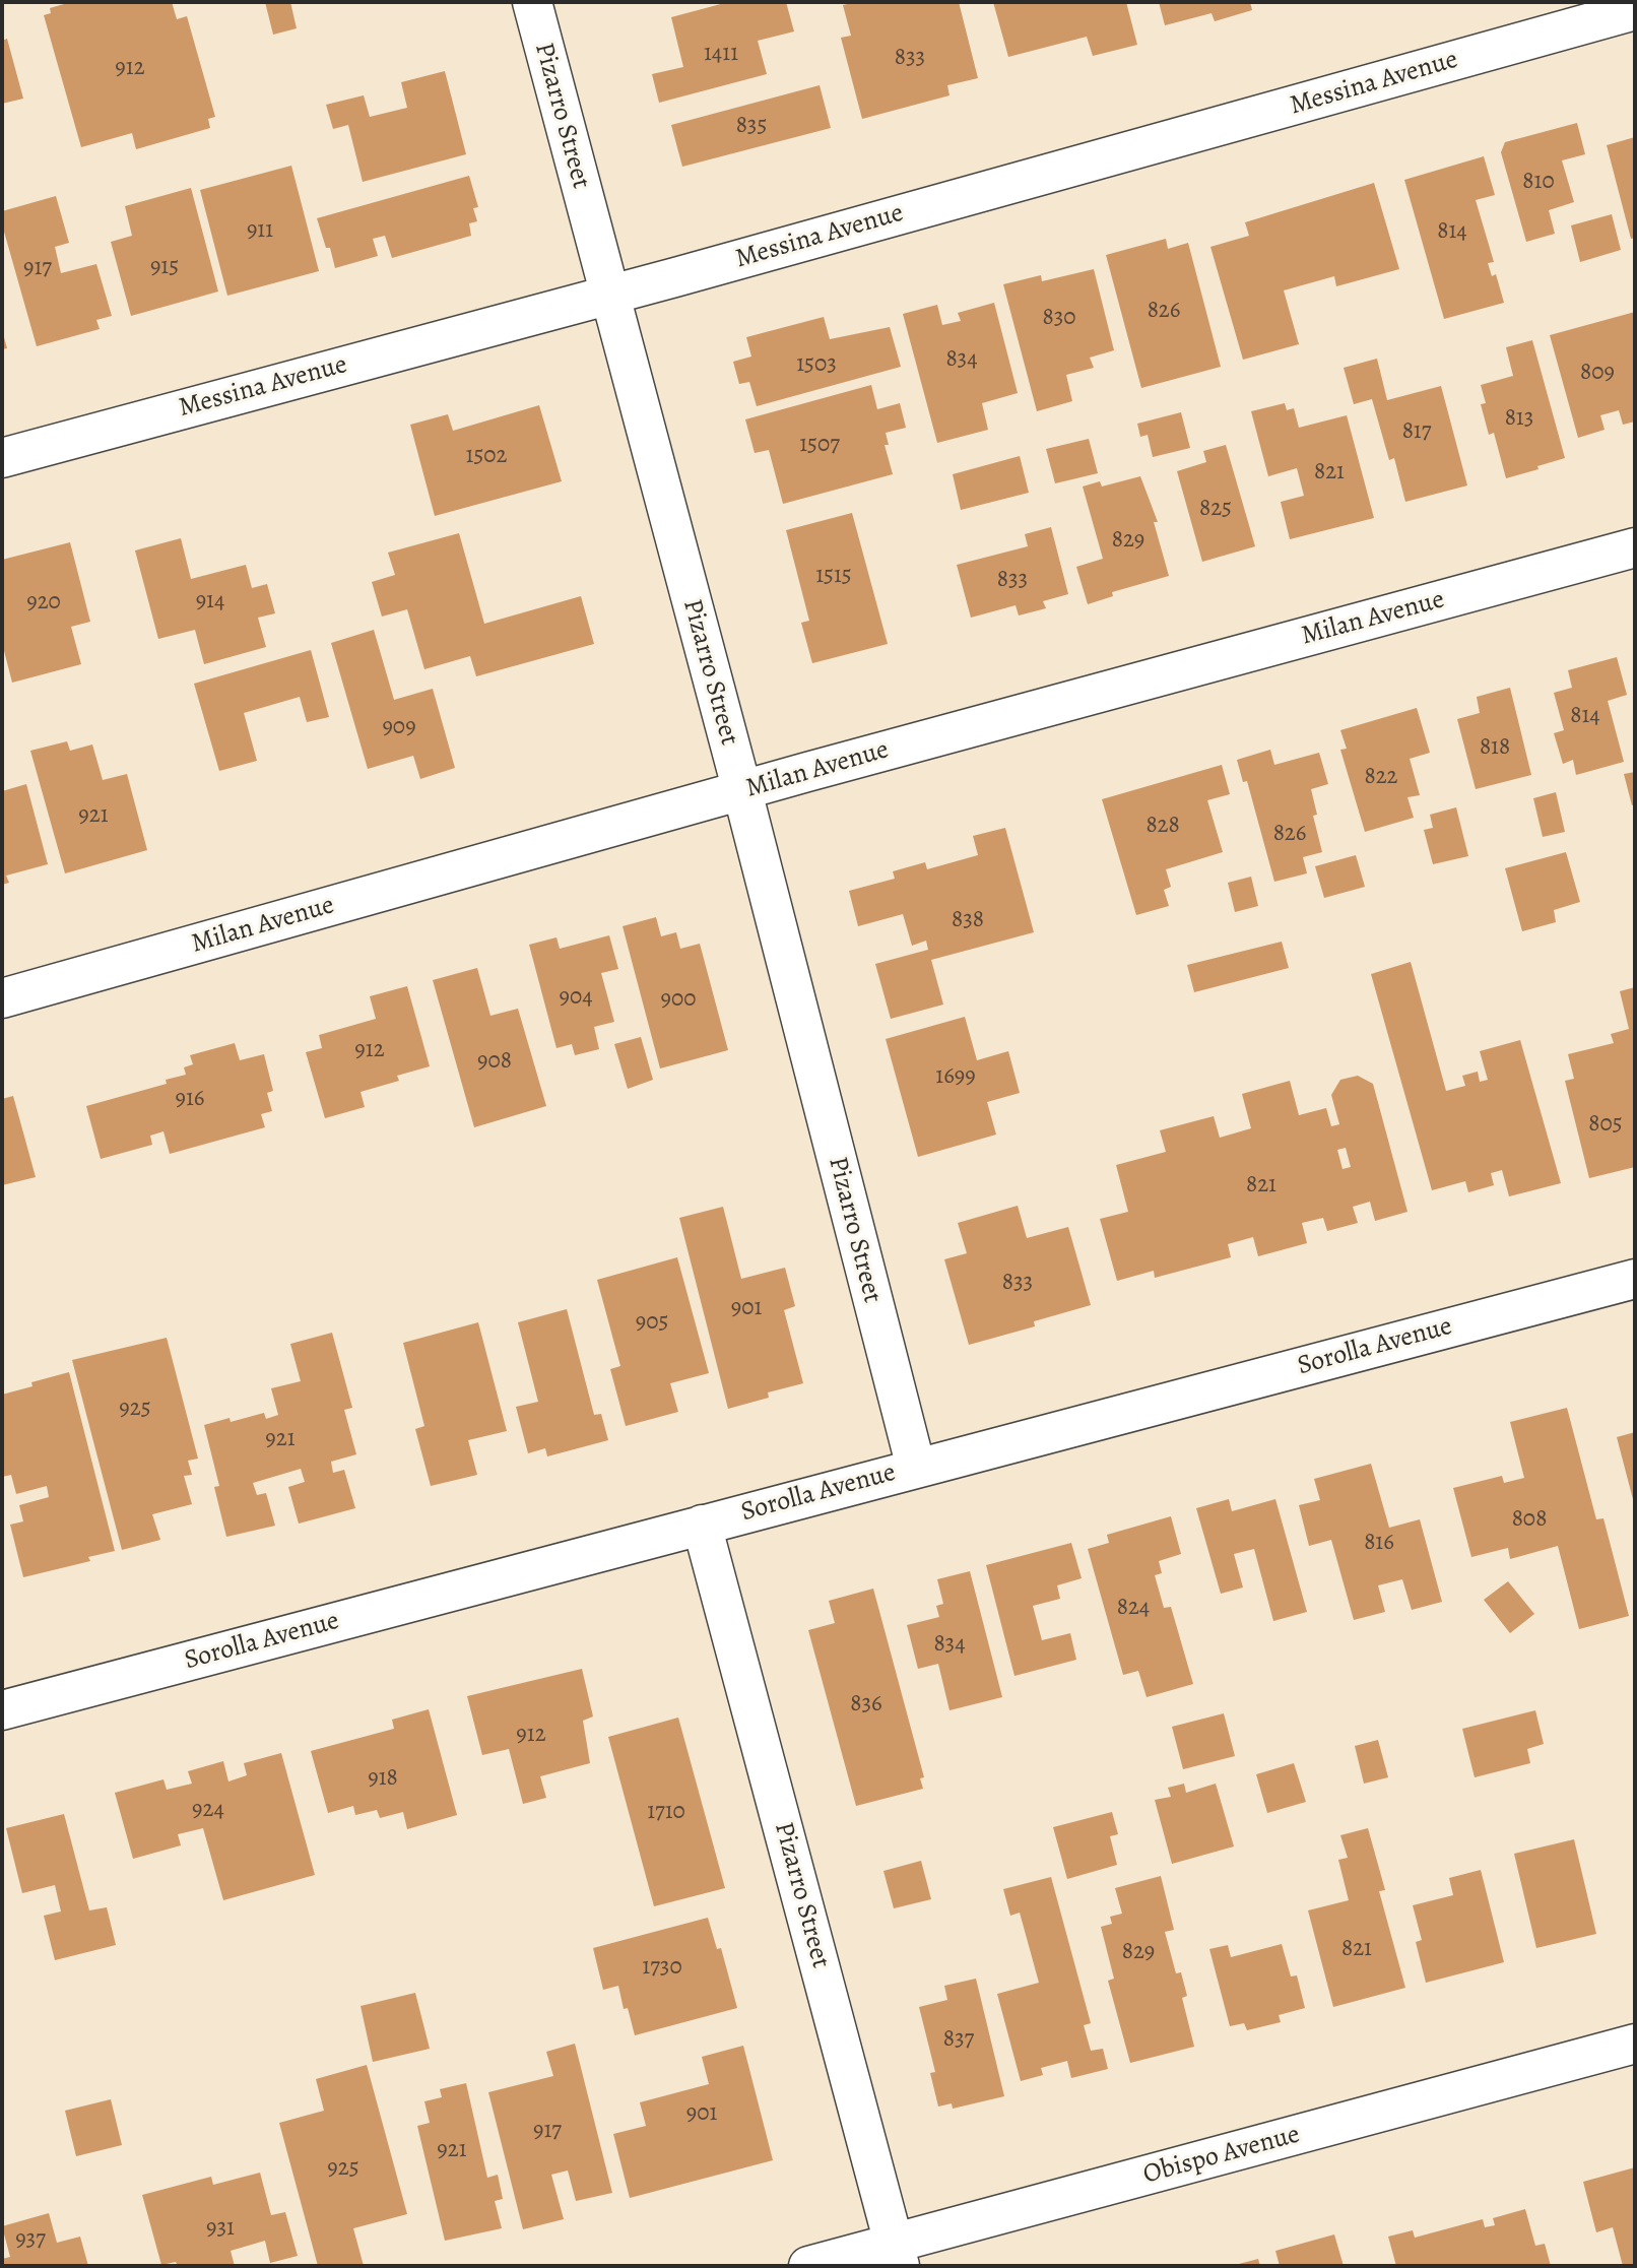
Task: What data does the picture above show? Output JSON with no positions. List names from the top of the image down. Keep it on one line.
{"streets":{"street":["Messina Avenue","Pizarro Street","Milan Avenue","Sorolla Avenue","Obispo Avenue"]},"crossings":[["Messina Avenue","Pizarro Street"],["Pizarro Street","Milan Avenue"],["Pizarro Street","Sorolla Avenue"],["Pizarro Street","Obispo Avenue"]],"house_numbers":["1411","833","912","835","810","911","814","915","917","826","830","834","1503","809","813","817","1507","1502","821","825","829","1515","833","914","920","814","909","818","822","921","828","826","838","904","900","912","908","1699","916","805","821","833","901","905","925","921","808","816","824","834","836","912","918","924","1710","821","829","1730","837","901","917","921","925","931","937"]}
